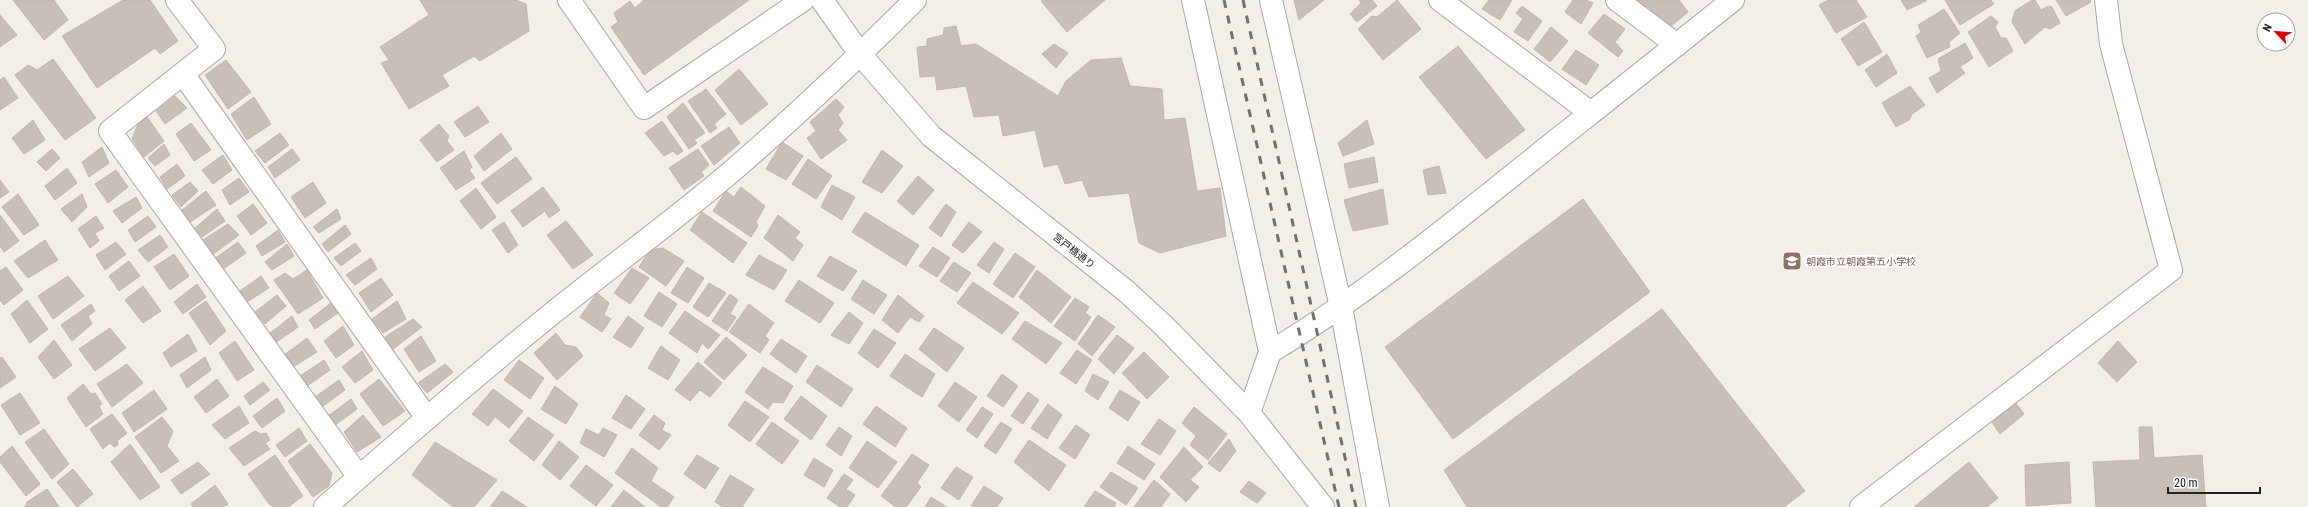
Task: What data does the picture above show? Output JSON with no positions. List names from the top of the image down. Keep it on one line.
{"streets":{"street":["宮戸橋通り"]},"places":{"school or university":["朝霞市立朝霞第五小学校"]},"scale_bar":"20 m","north":"top left"}
